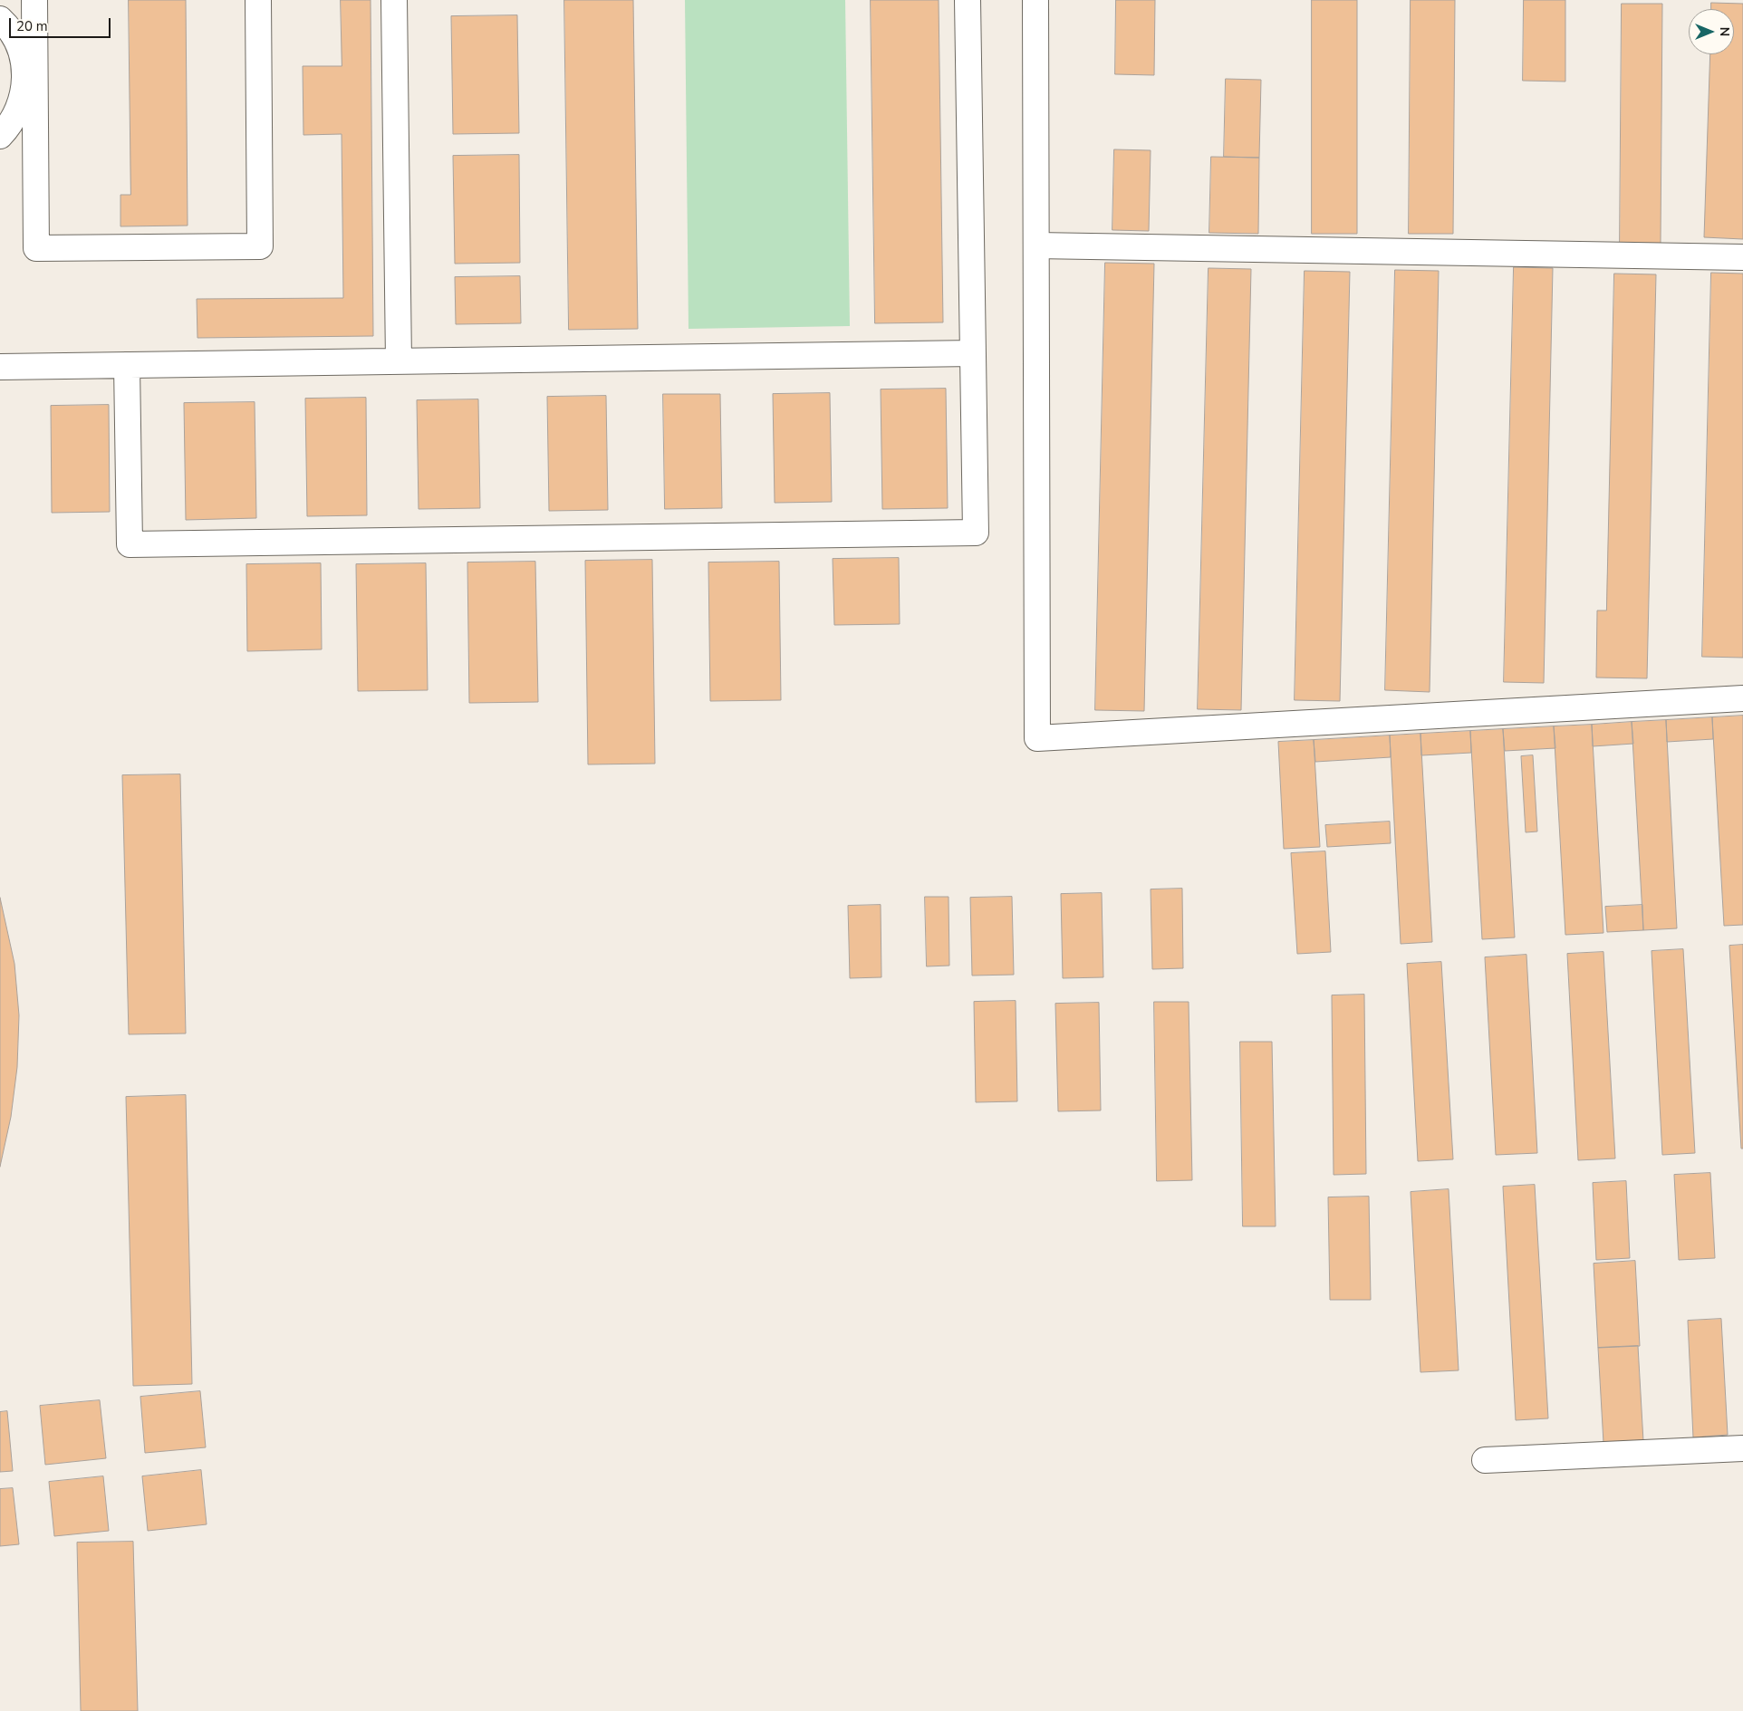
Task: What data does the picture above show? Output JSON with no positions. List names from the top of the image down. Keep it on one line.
{"scale_bar":"20 m","north":"right"}
